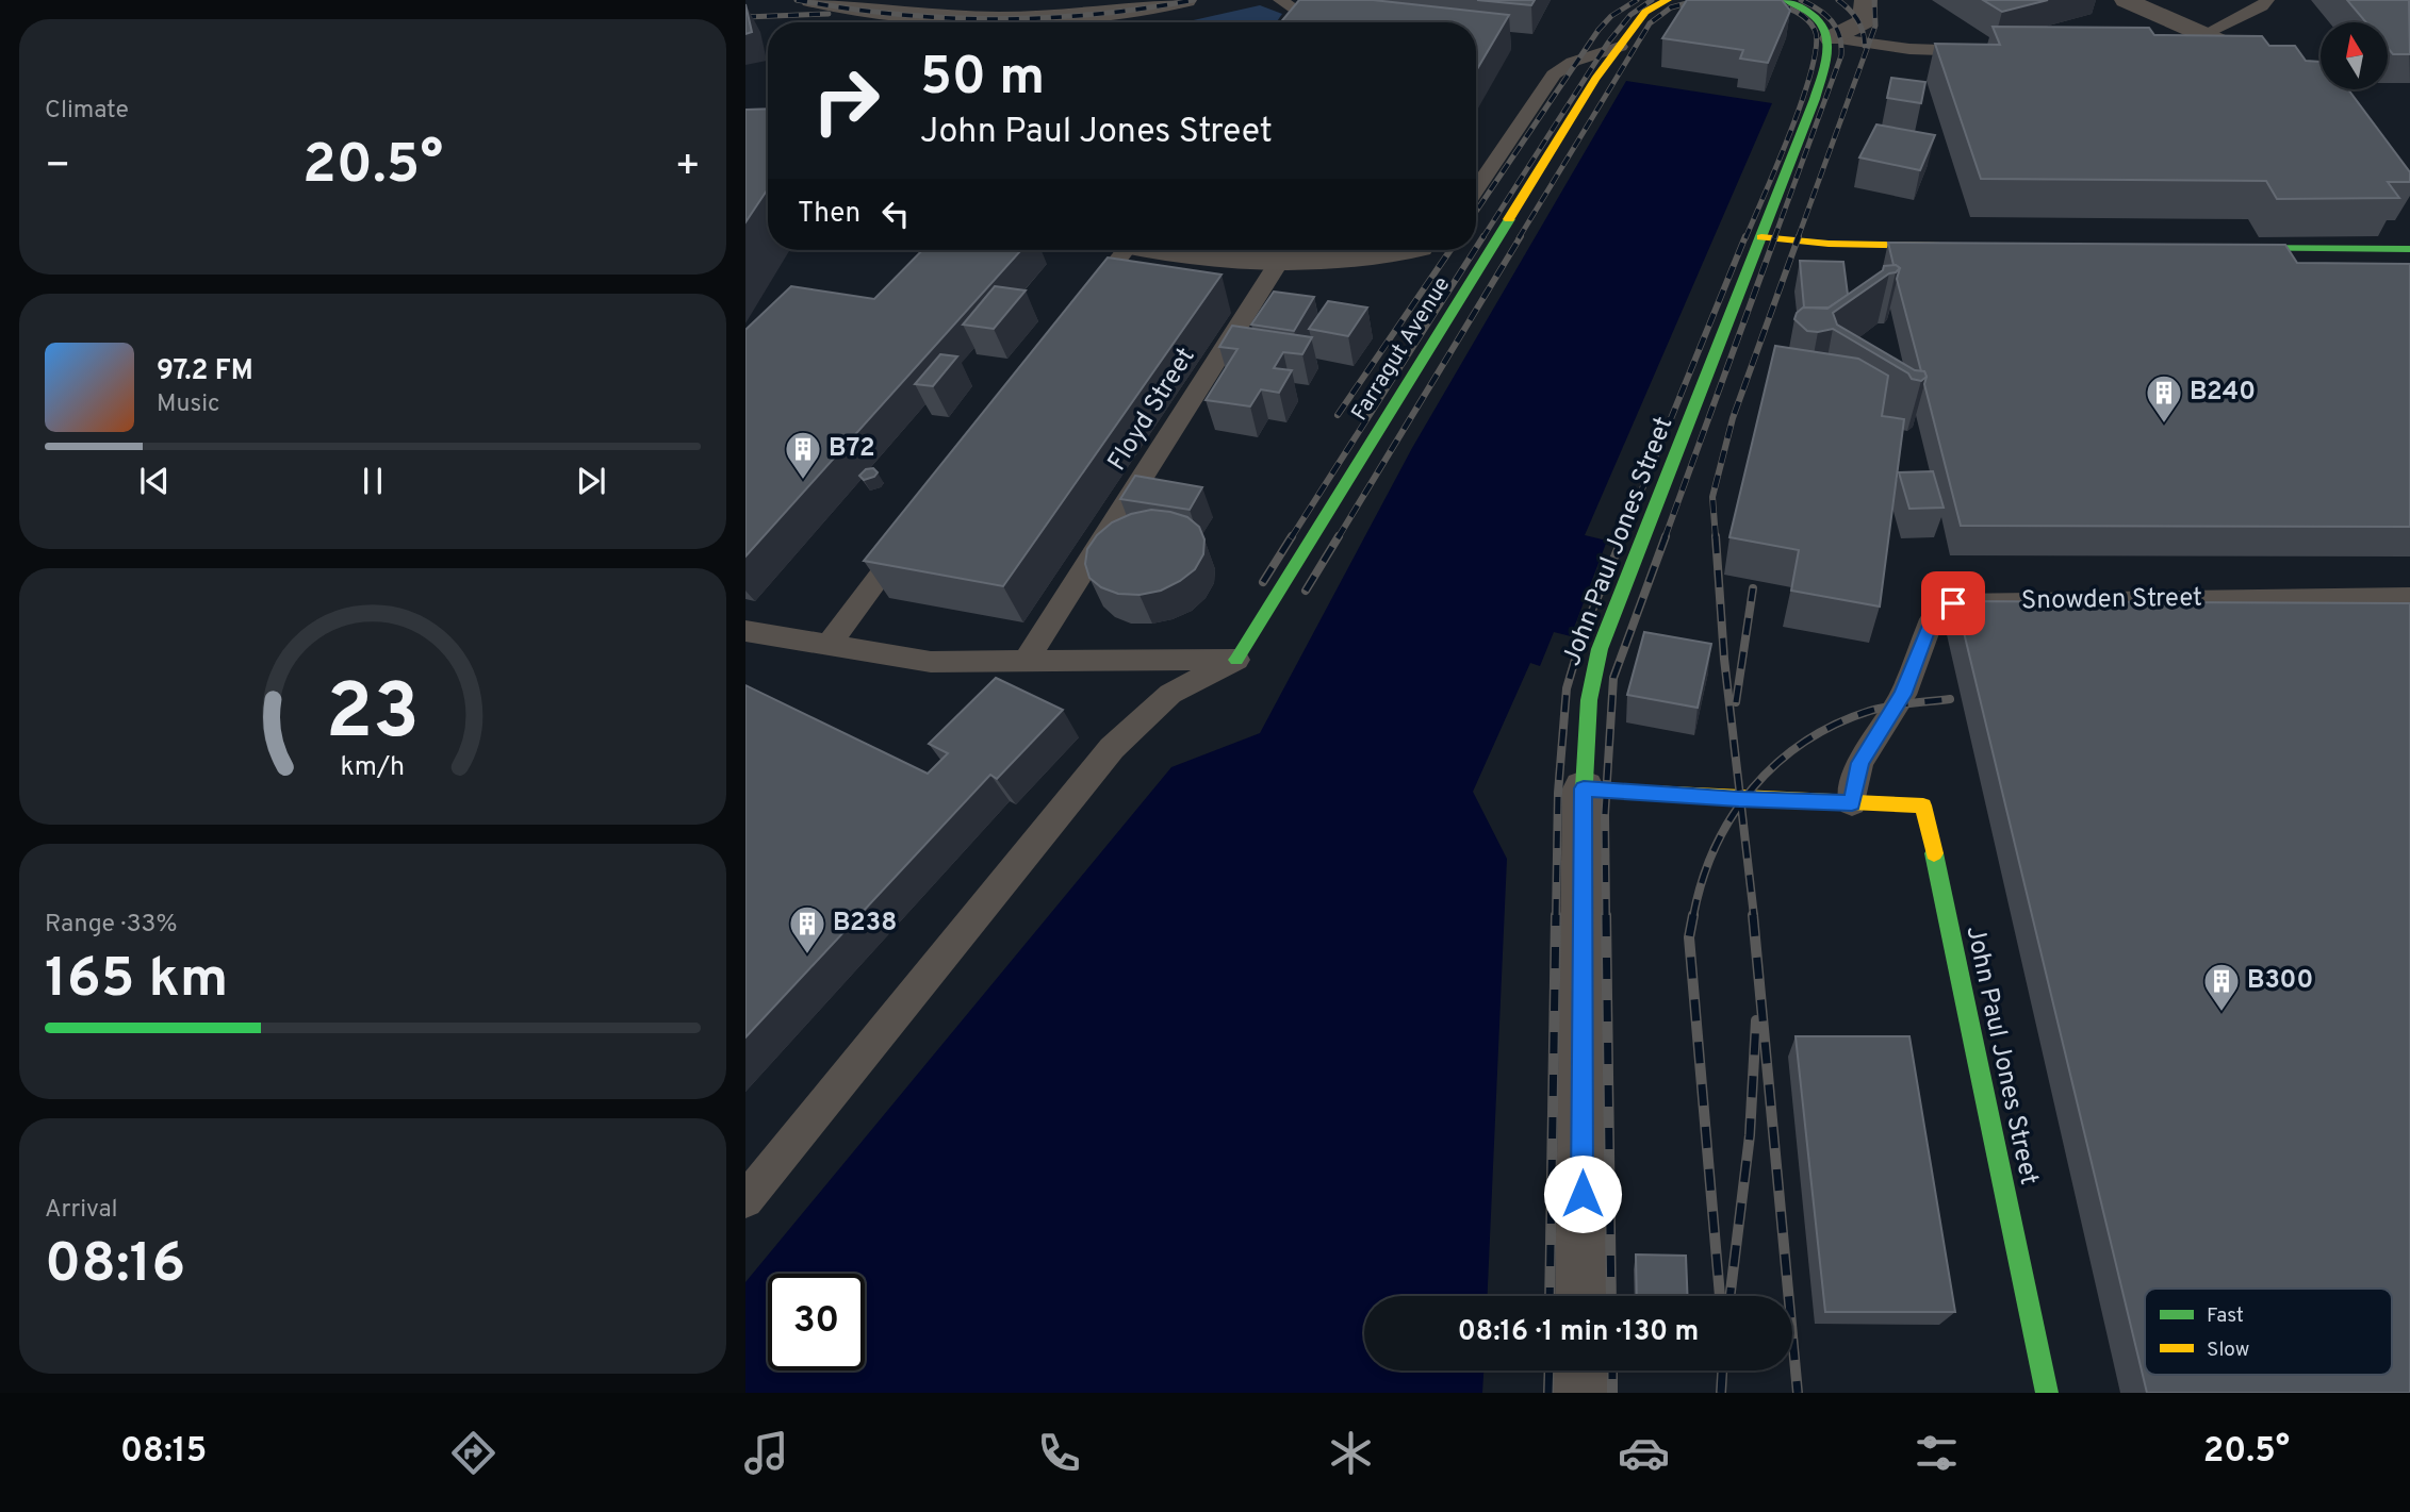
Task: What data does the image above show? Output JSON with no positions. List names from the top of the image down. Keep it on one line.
{"streets":{"street":["Farragut Avenue","John Paul Jones Street"],"lane":["Floyd Street","Snowden Street"]},"crossings":[["John Paul Jones Street","Snowden Street"]],"places":{"building":["B240","B72","B238","B300"]},"legend":["Fast","Slow"],"north":"top","page":{"tile":["Climate",["Range · 33%","165 km"],["Arrival","08:16"]],"turn":["50 m","John Paul Jones Street"],"heat":["−","20.5°","+"],"then":"Then","song":["97.2 FM","Music"],"limit":"30","trip":"08:16 · 1 min · 130 m","tabs":["08:15","20.5°"],"gauge":["23","km/h"]}}
